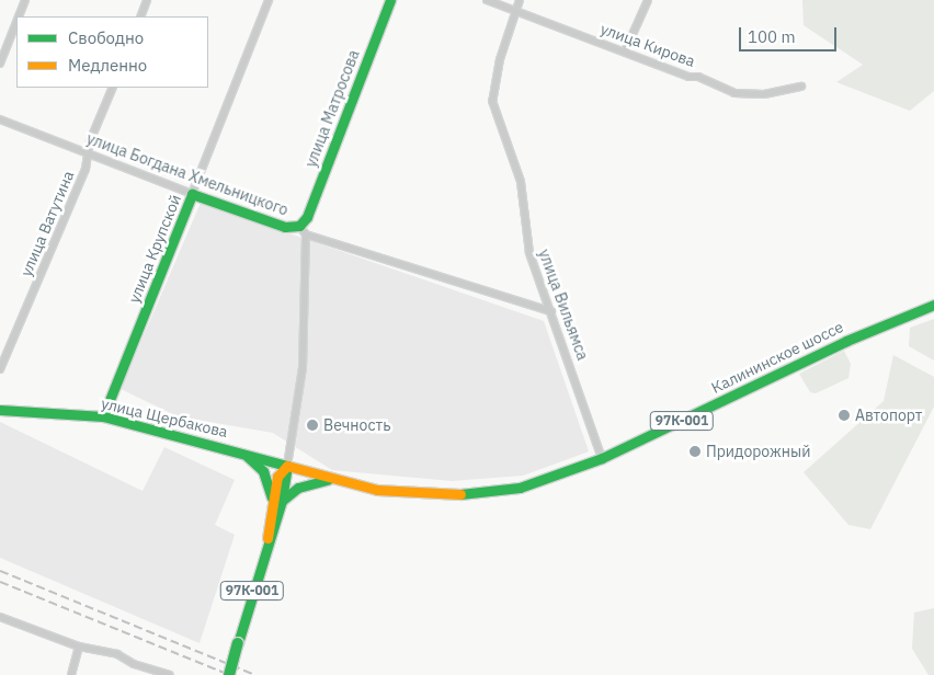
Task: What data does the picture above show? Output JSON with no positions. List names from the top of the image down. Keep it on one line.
{"streets":{"main road":["улица Матросова","улица Богдана Хмельницкого","улица Крупской","Калининское шоссе","улица Щербакова","97К-001"],"street":["улица Кирова","улица Ватутина","улица Вильямса"]},"crossings":[["улица Кирова","улица Вильямса"],["улица Матросова","улица Богдана Хмельницкого"],["улица Богдана Хмельницкого","улица Ватутина"],["улица Богдана Хмельницкого","улица Крупской"],["улица Богдана Хмельницкого","улица Вильямса"],["улица Крупской","улица Щербакова"],["улица Вильямса","Калининское шоссе"],["Калининское шоссе","улица Щербакова"],["Калининское шоссе","97К-001"],["улица Щербакова","97К-001"]],"places":["Автопорт","Вечность","Придорожный"],"legend":["Свободно","Медленно"],"scale_bar":"100 m"}
